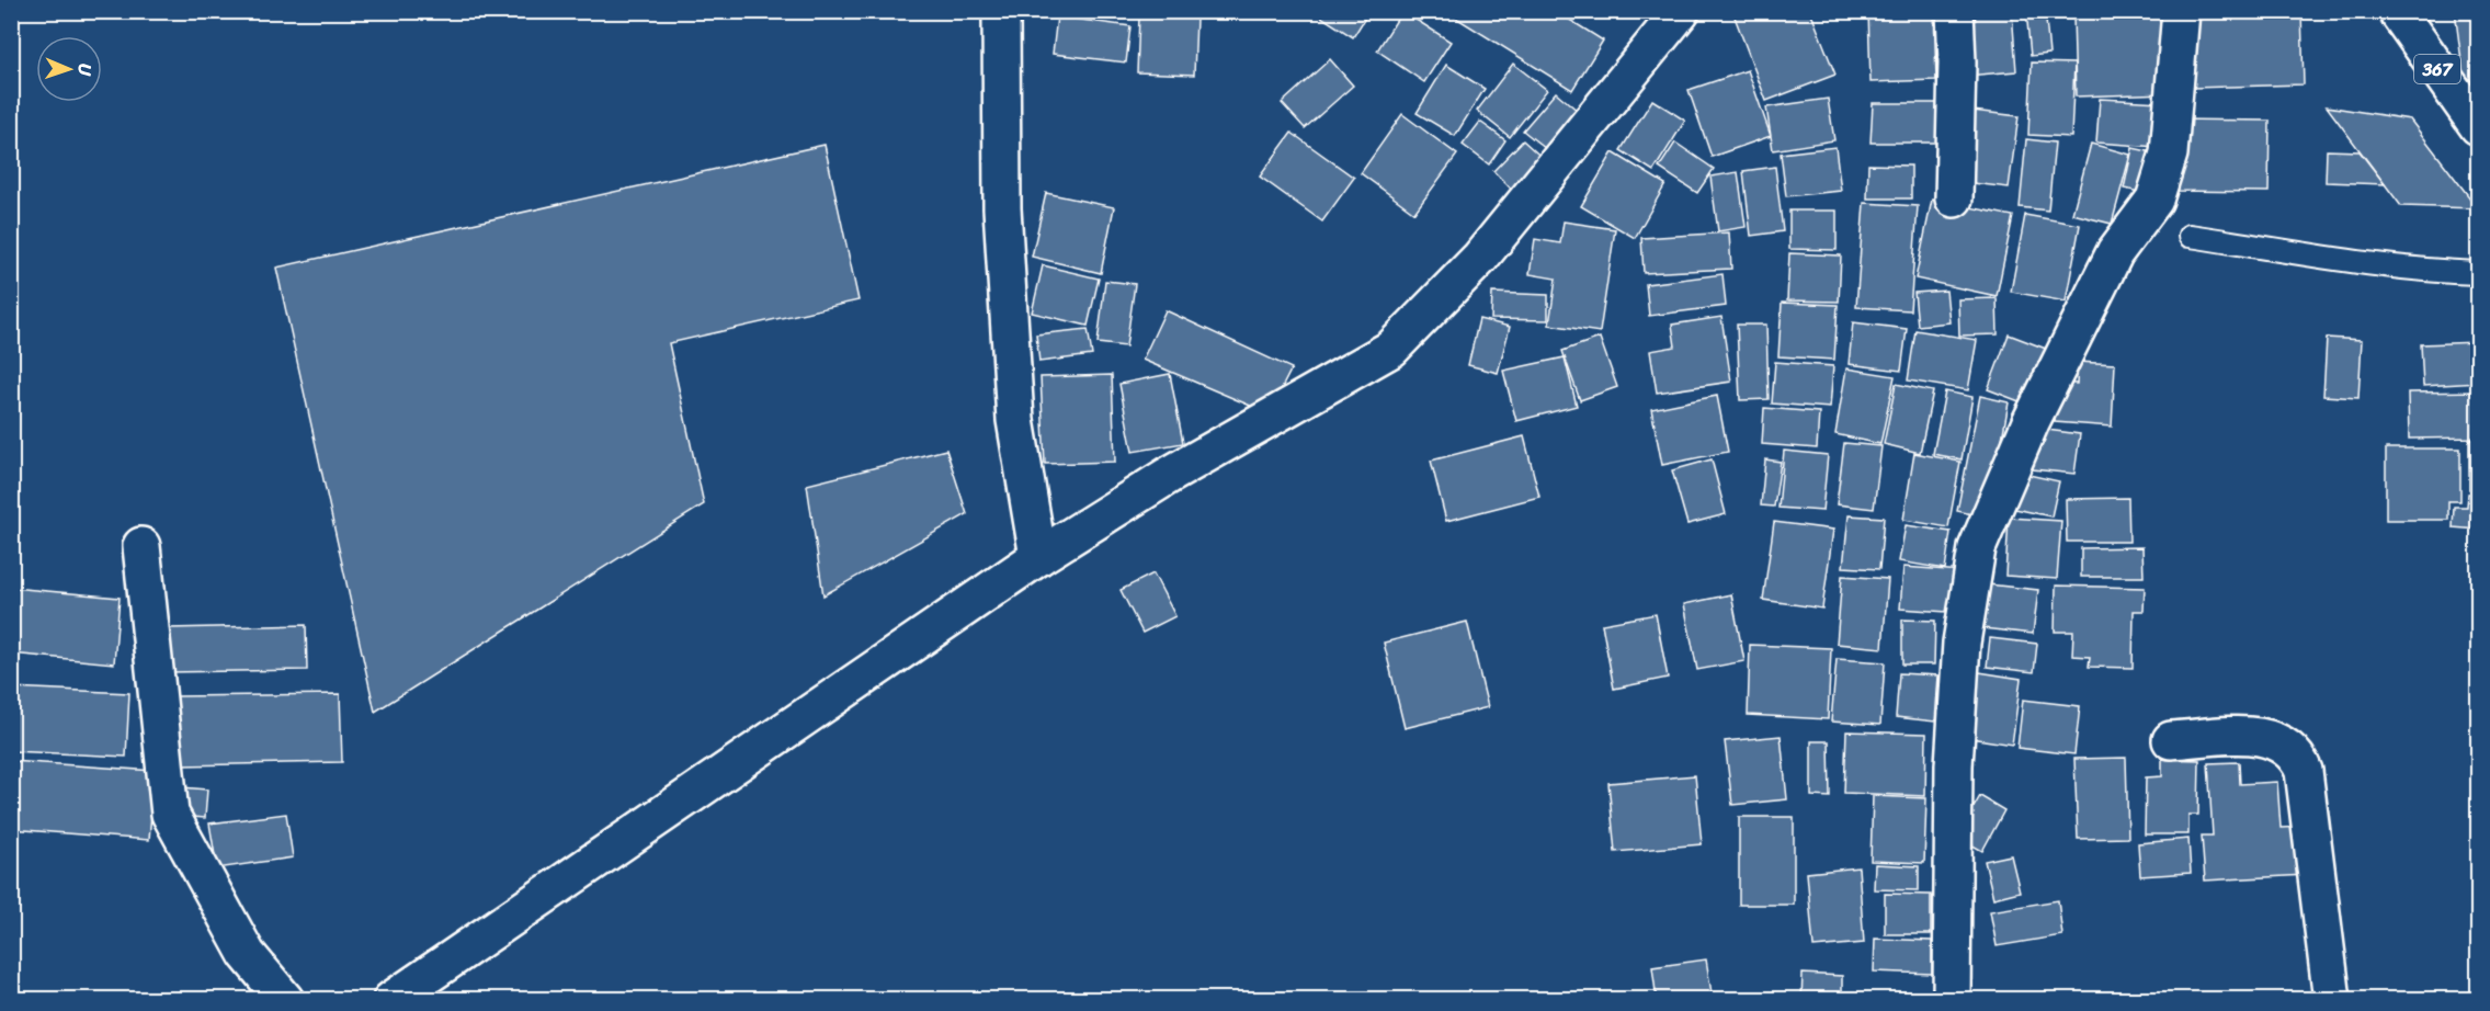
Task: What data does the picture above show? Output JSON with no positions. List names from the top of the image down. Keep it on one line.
{"streets":{"street":["367"]},"north":"right"}
